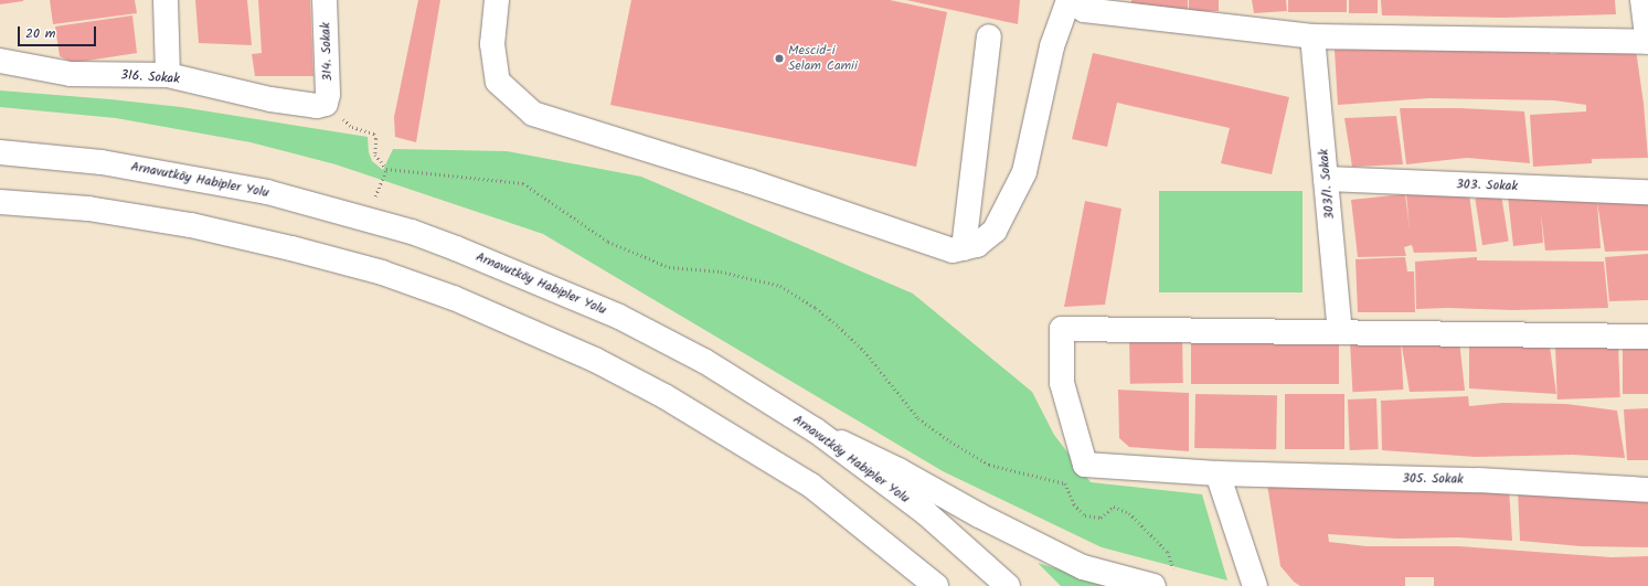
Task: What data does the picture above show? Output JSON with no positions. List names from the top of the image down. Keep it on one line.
{"streets":{"main road":["314. Sokak","316. Sokak","Arnavutköy Habipler Yolu","303/1. Sokak","303. Sokak","305. Sokak"]},"crossings":[["314. Sokak","316. Sokak"],["303/1. Sokak","303. Sokak"],["303/1. Sokak","305. Sokak"]],"places":["Mescid-i Selam Camii"],"scale_bar":"20 m"}
